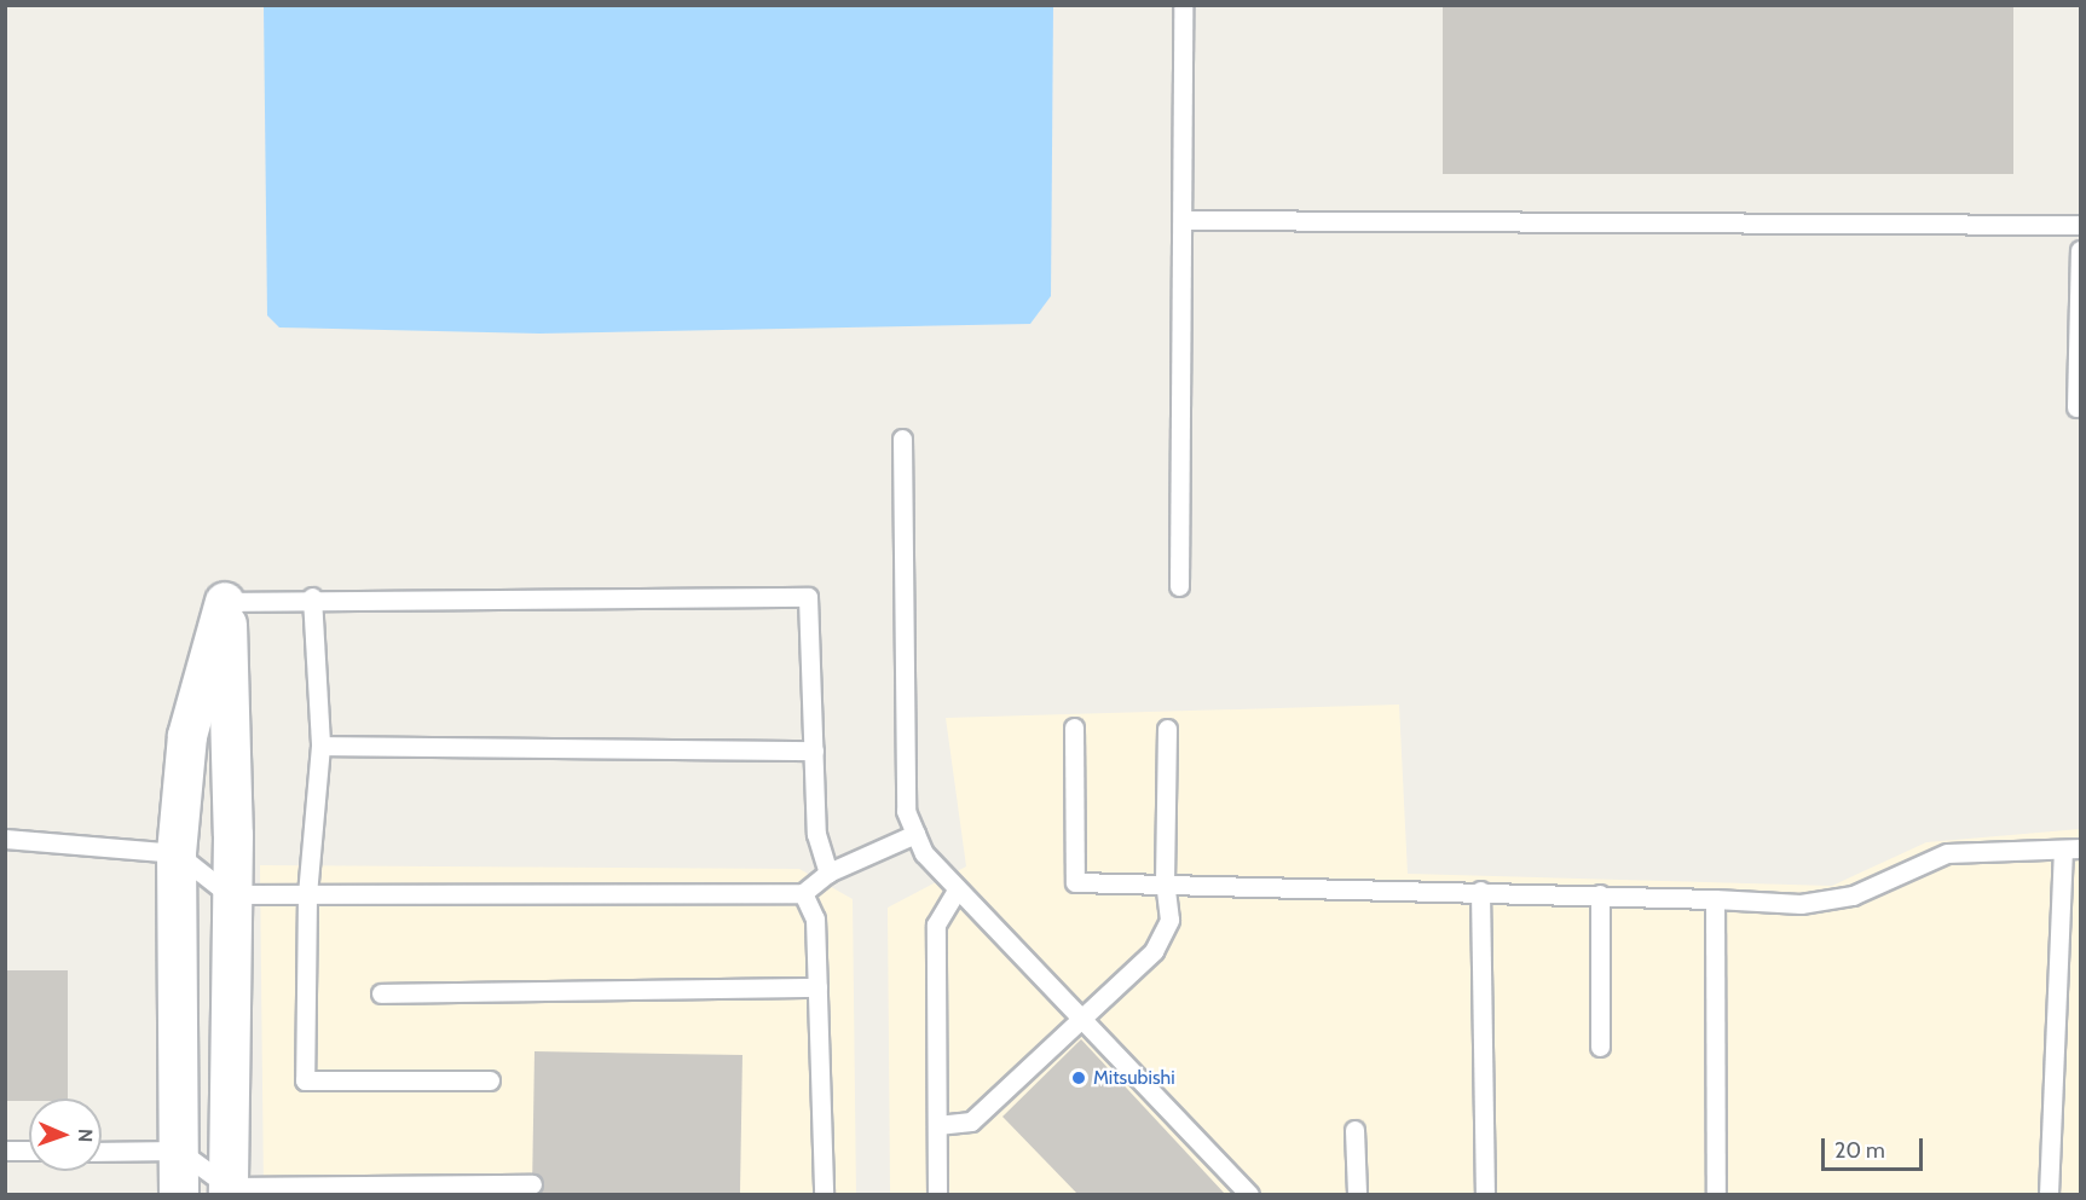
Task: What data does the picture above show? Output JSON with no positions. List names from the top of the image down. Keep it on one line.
{"places":["Mitsubishi"],"scale_bar":"20 m","north":"right"}
